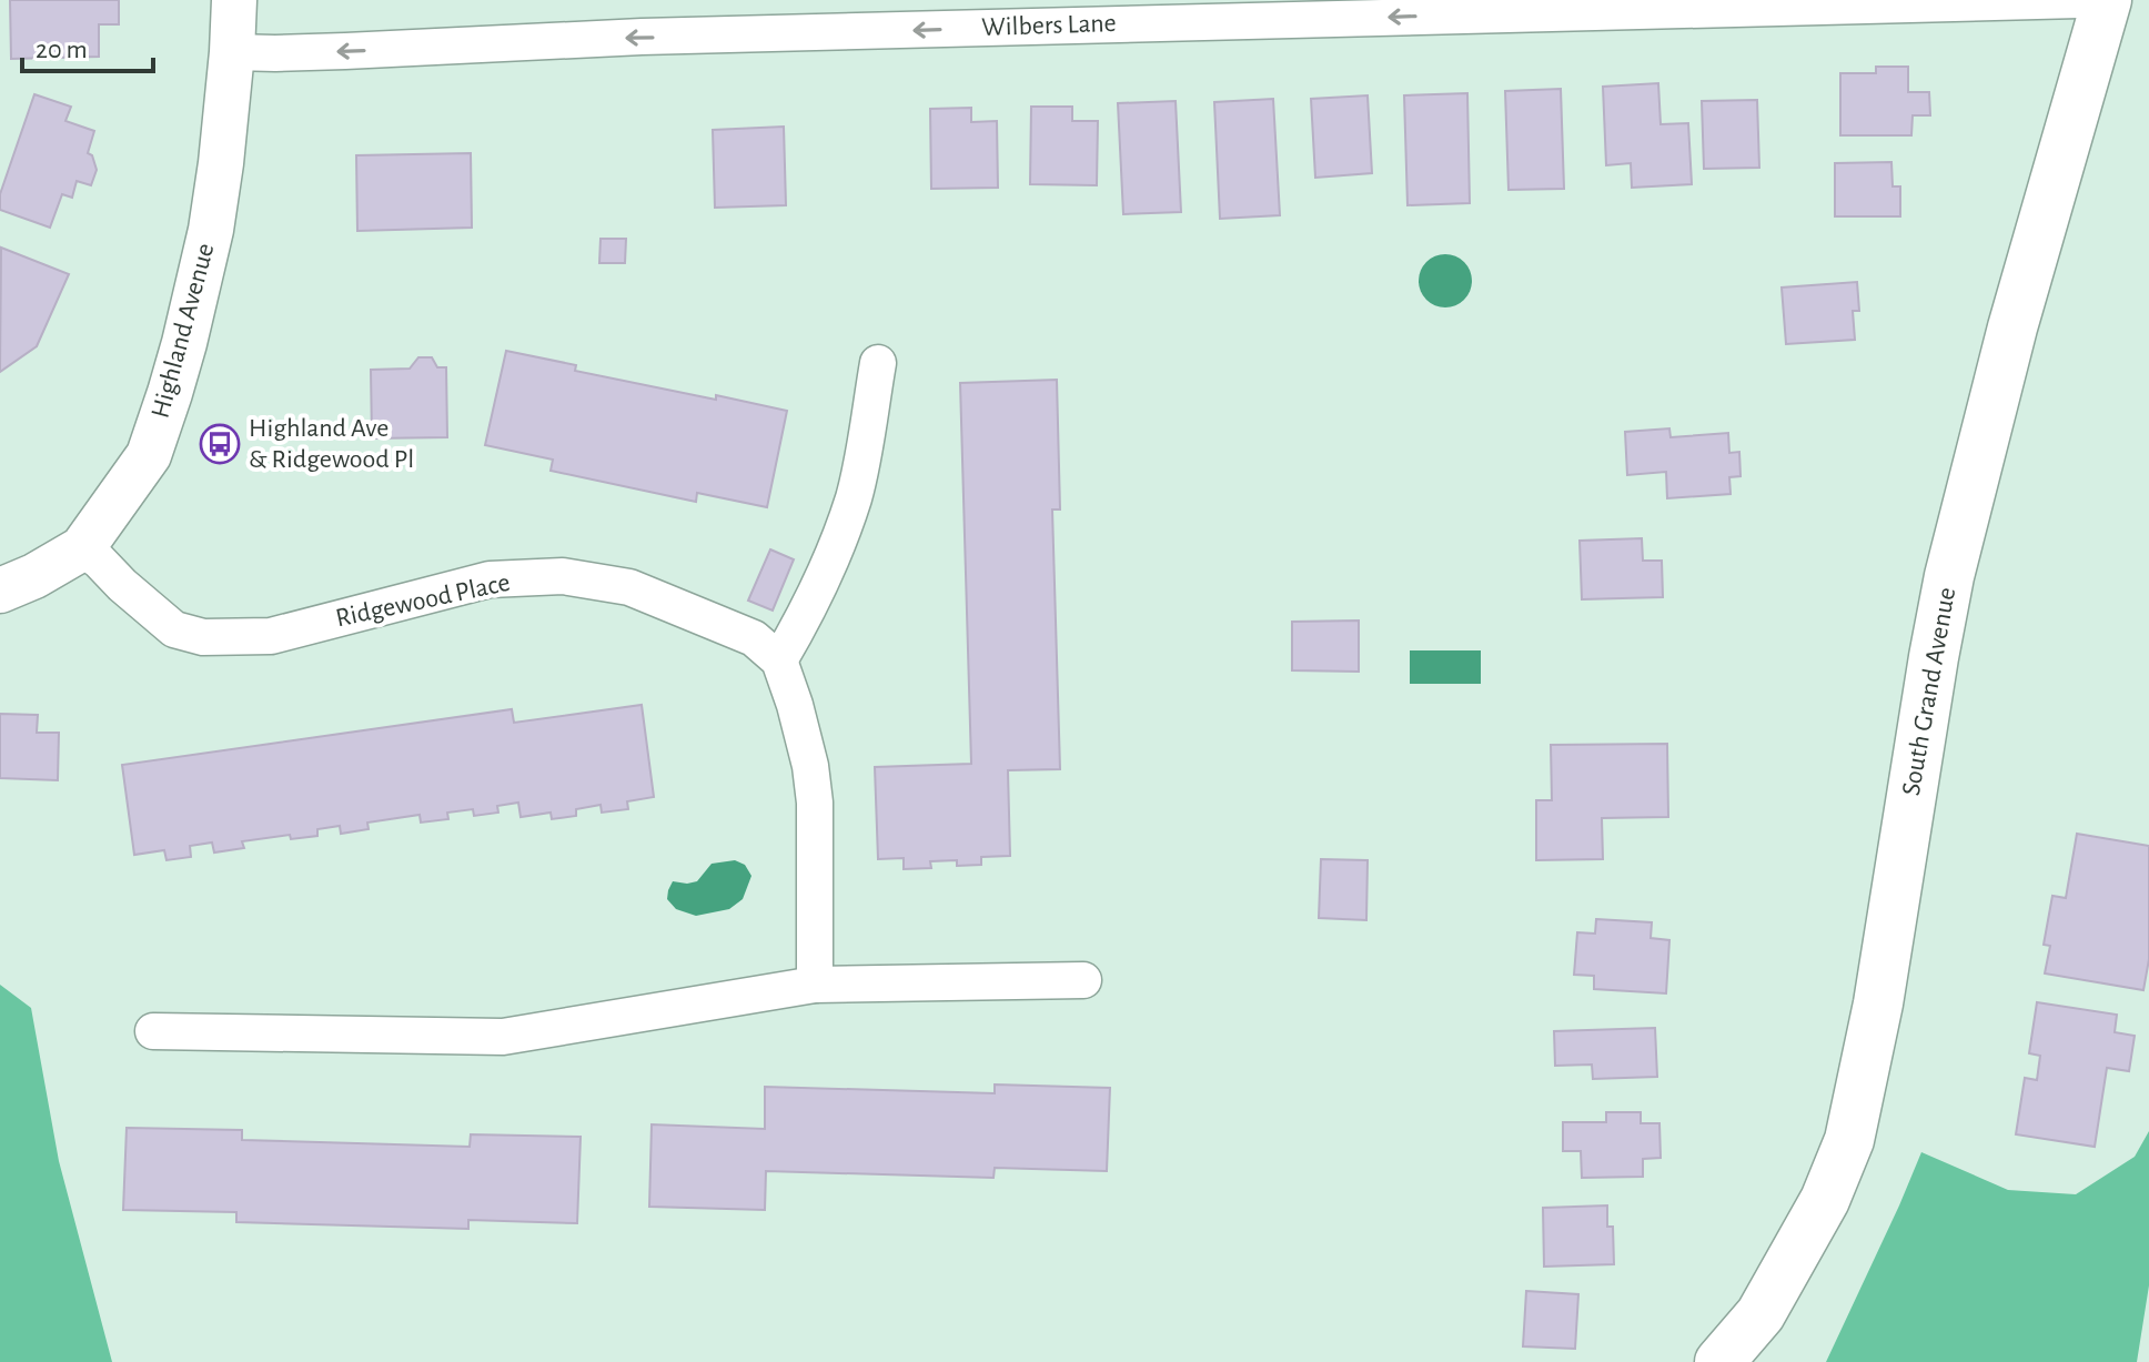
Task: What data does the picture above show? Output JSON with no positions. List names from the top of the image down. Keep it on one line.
{"streets":{"main road":["South Grand Avenue"],"street":["Wilbers Lane","Highland Avenue","Ridgewood Place"]},"crossings":[["Wilbers Lane","Highland Avenue"],["Highland Avenue","Ridgewood Place"]],"one_way":["Wilbers Lane"],"places":{"bus stop":["Highland Ave & Ridgewood Pl"]},"scale_bar":"20 m"}
